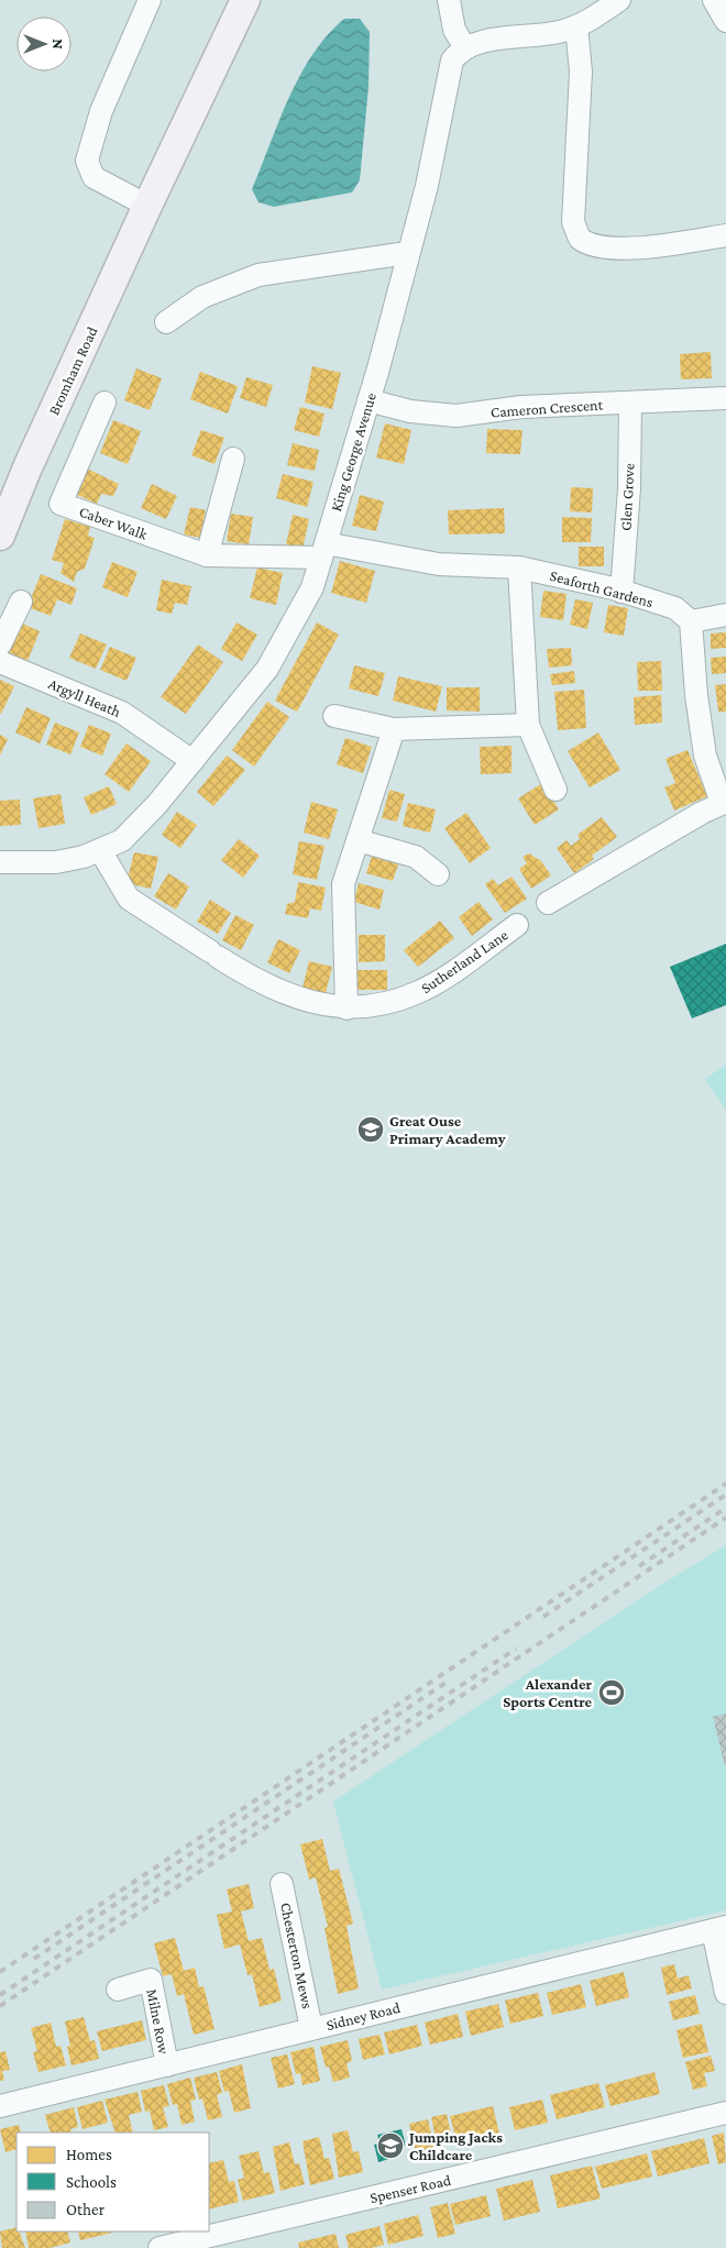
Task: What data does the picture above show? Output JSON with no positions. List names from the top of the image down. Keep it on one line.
{"streets":{"main road":["Bromham Road"],"street":["Cameron Crescent","King George Avenue","Glen Grove","Caber Walk","Seaforth Gardens","Argyll Heath","Sutherland Lane","Chesterton Mews","Sidney Road","Milne Row","Spenser Road"]},"crossings":[["Cameron Crescent","King George Avenue"],["Cameron Crescent","Glen Grove"],["King George Avenue","Caber Walk"],["King George Avenue","Seaforth Gardens"],["King George Avenue","Argyll Heath"],["King George Avenue","Sutherland Lane"],["Glen Grove","Seaforth Gardens"],["Caber Walk","Seaforth Gardens"],["Chesterton Mews","Sidney Road"],["Sidney Road","Milne Row"]],"places":{"school or university":["Great Ouse Primary Academy","Jumping Jacks Childcare"],"sports":["Alexander Sports Centre"]},"legend":["Homes","Schools","Other"],"north":"right"}
